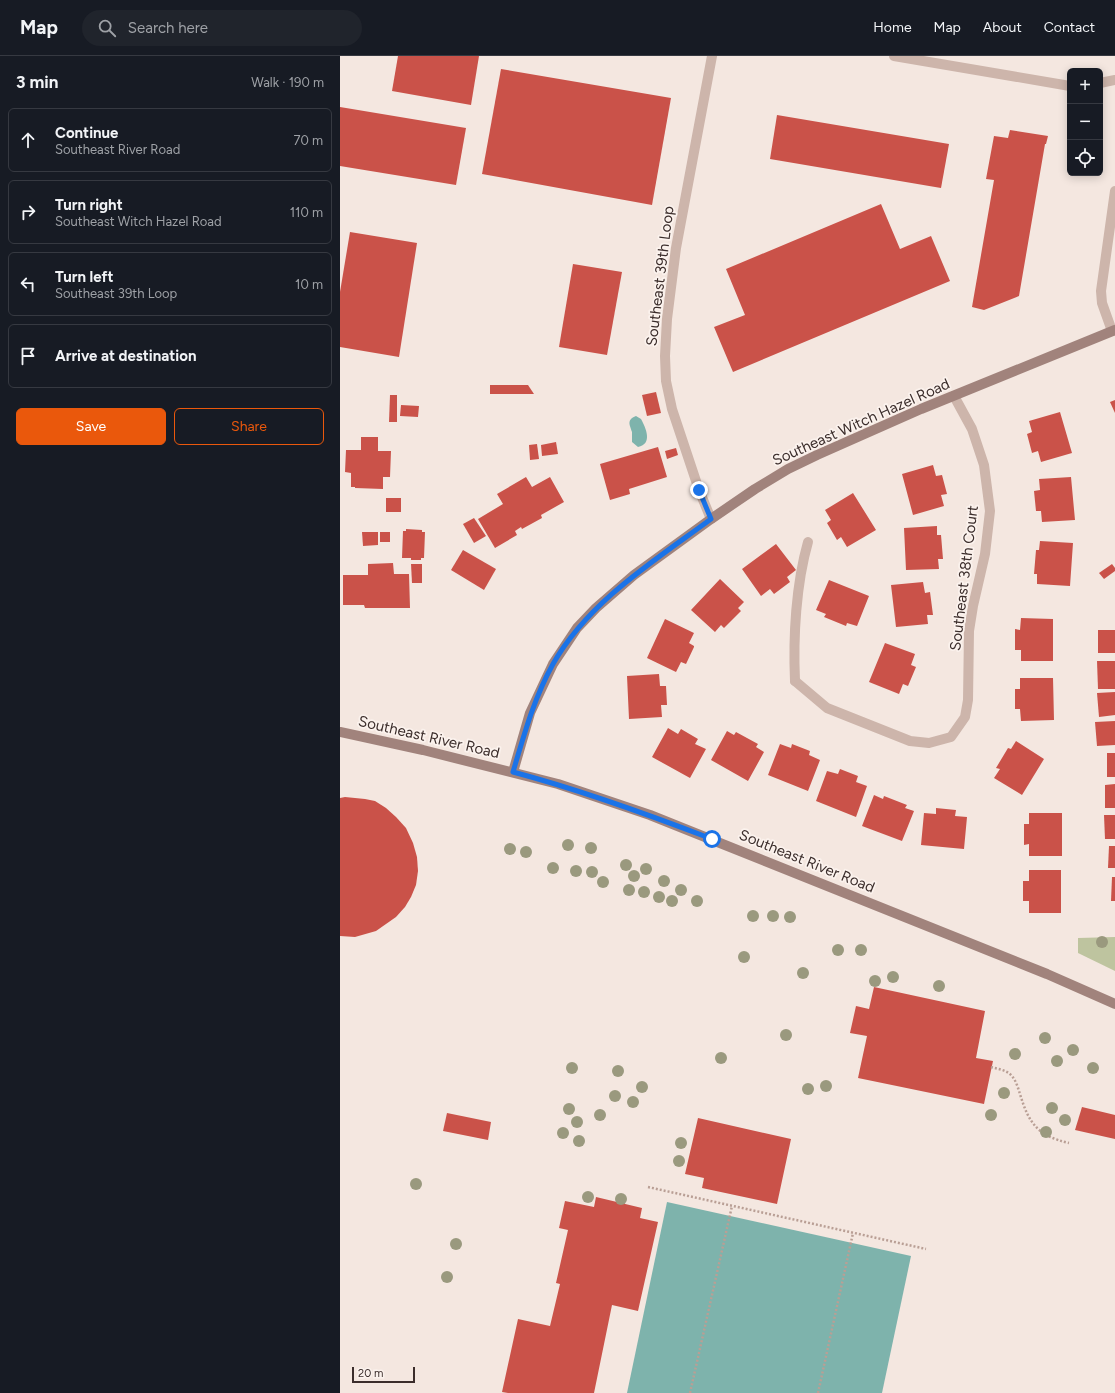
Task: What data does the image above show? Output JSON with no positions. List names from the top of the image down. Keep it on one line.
{"streets":{"main road":["Southeast Witch Hazel Road","Southeast River Road"],"street":["Southeast 39th Loop","Southeast 38th Court"]},"crossings":[["Southeast 39th Loop","Southeast Witch Hazel Road"],["Southeast Witch Hazel Road","Southeast 38th Court"],["Southeast Witch Hazel Road","Southeast River Road"]],"scale_bar":"20 m","page":{"header":"Map","search":"Search here","nav":["Home","Map","About","Contact"],"heading":["3 min","Walk · 190 m"],"map_buttons":["+","−"],"list":[["Continue","Southeast River Road","70 m"],["Turn right","Southeast Witch Hazel Road","110 m"],["Turn left","Southeast 39th Loop","10 m"],"Arrive at destination"],"buttons":["Save","Share"],"scale":"20 m"}}
